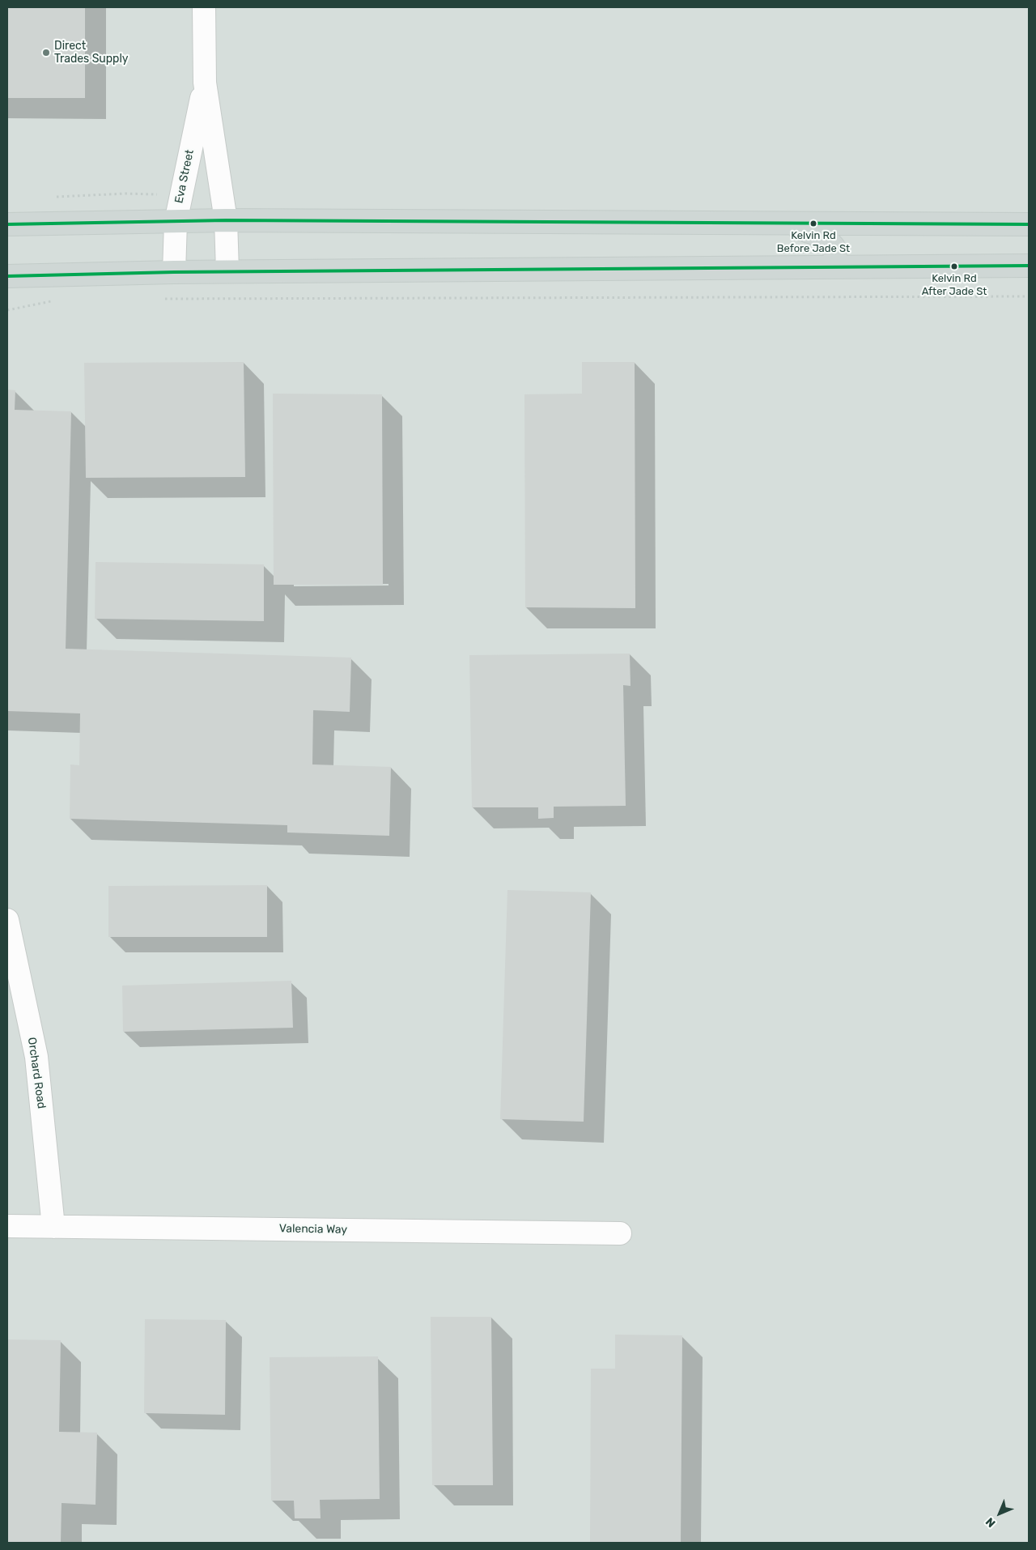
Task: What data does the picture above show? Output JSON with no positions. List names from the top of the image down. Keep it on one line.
{"streets":{"street":["Eva Street","Orchard Road","Valencia Way"]},"crossings":[["Orchard Road","Valencia Way"]],"places":["Direct Trades Supply","Kelvin Rd Before Jade St","Kelvin Rd After Jade St"],"north":"bottom left"}
